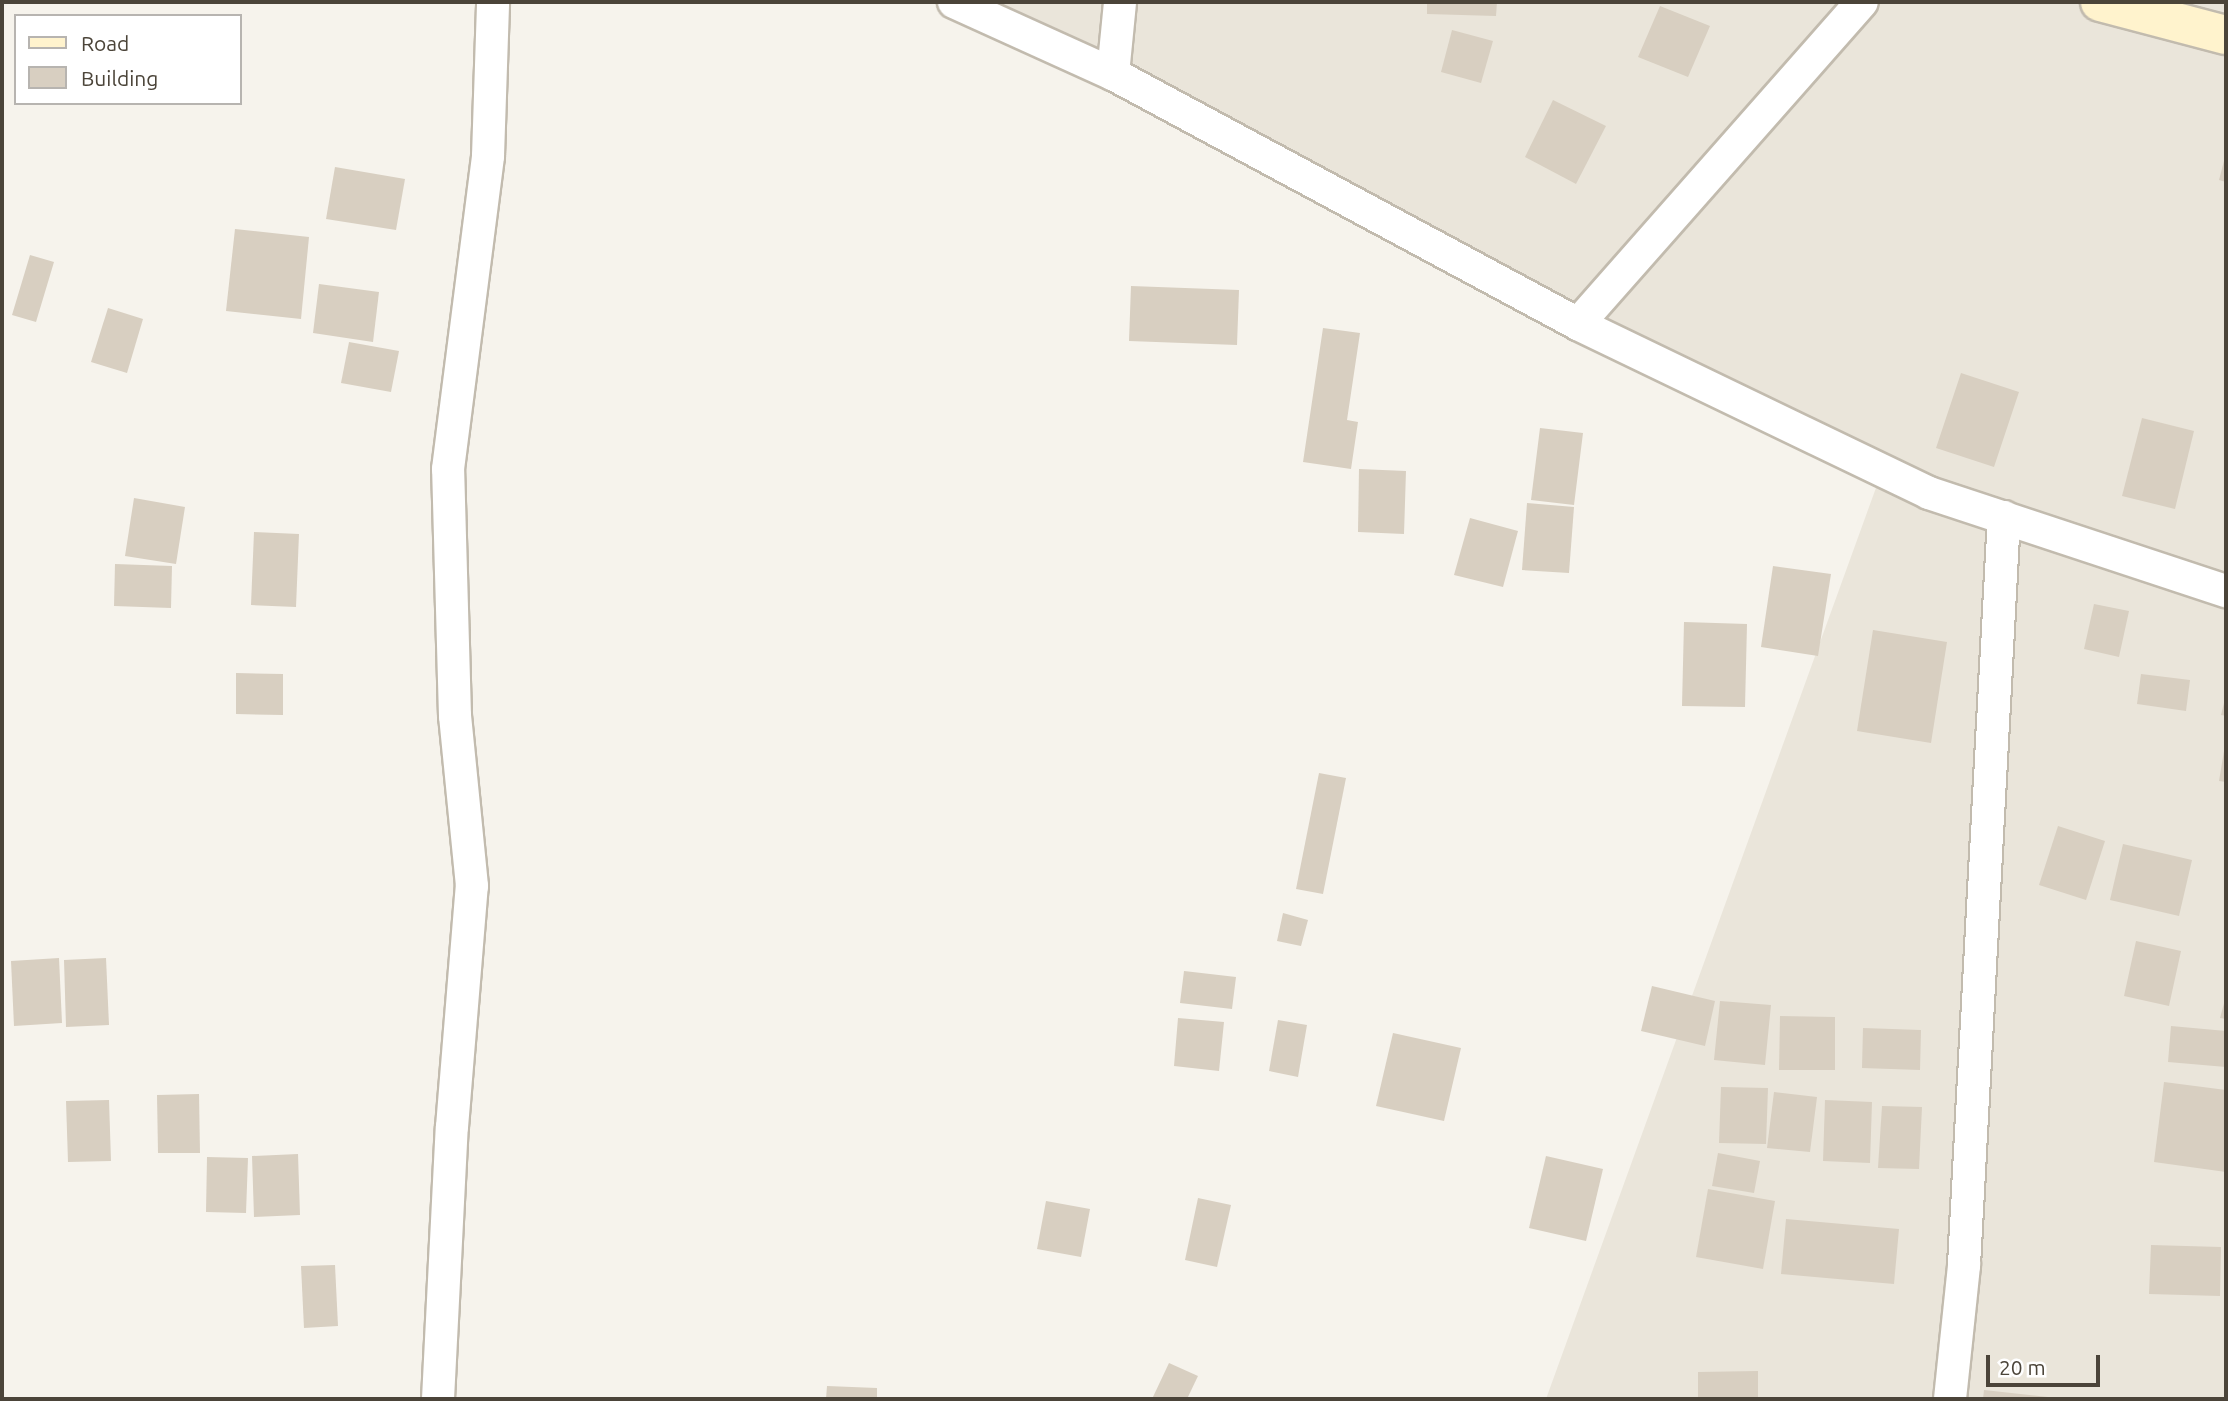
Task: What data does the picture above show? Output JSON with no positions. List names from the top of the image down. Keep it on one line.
{"legend":["Road","Building"],"scale_bar":"20 m"}
